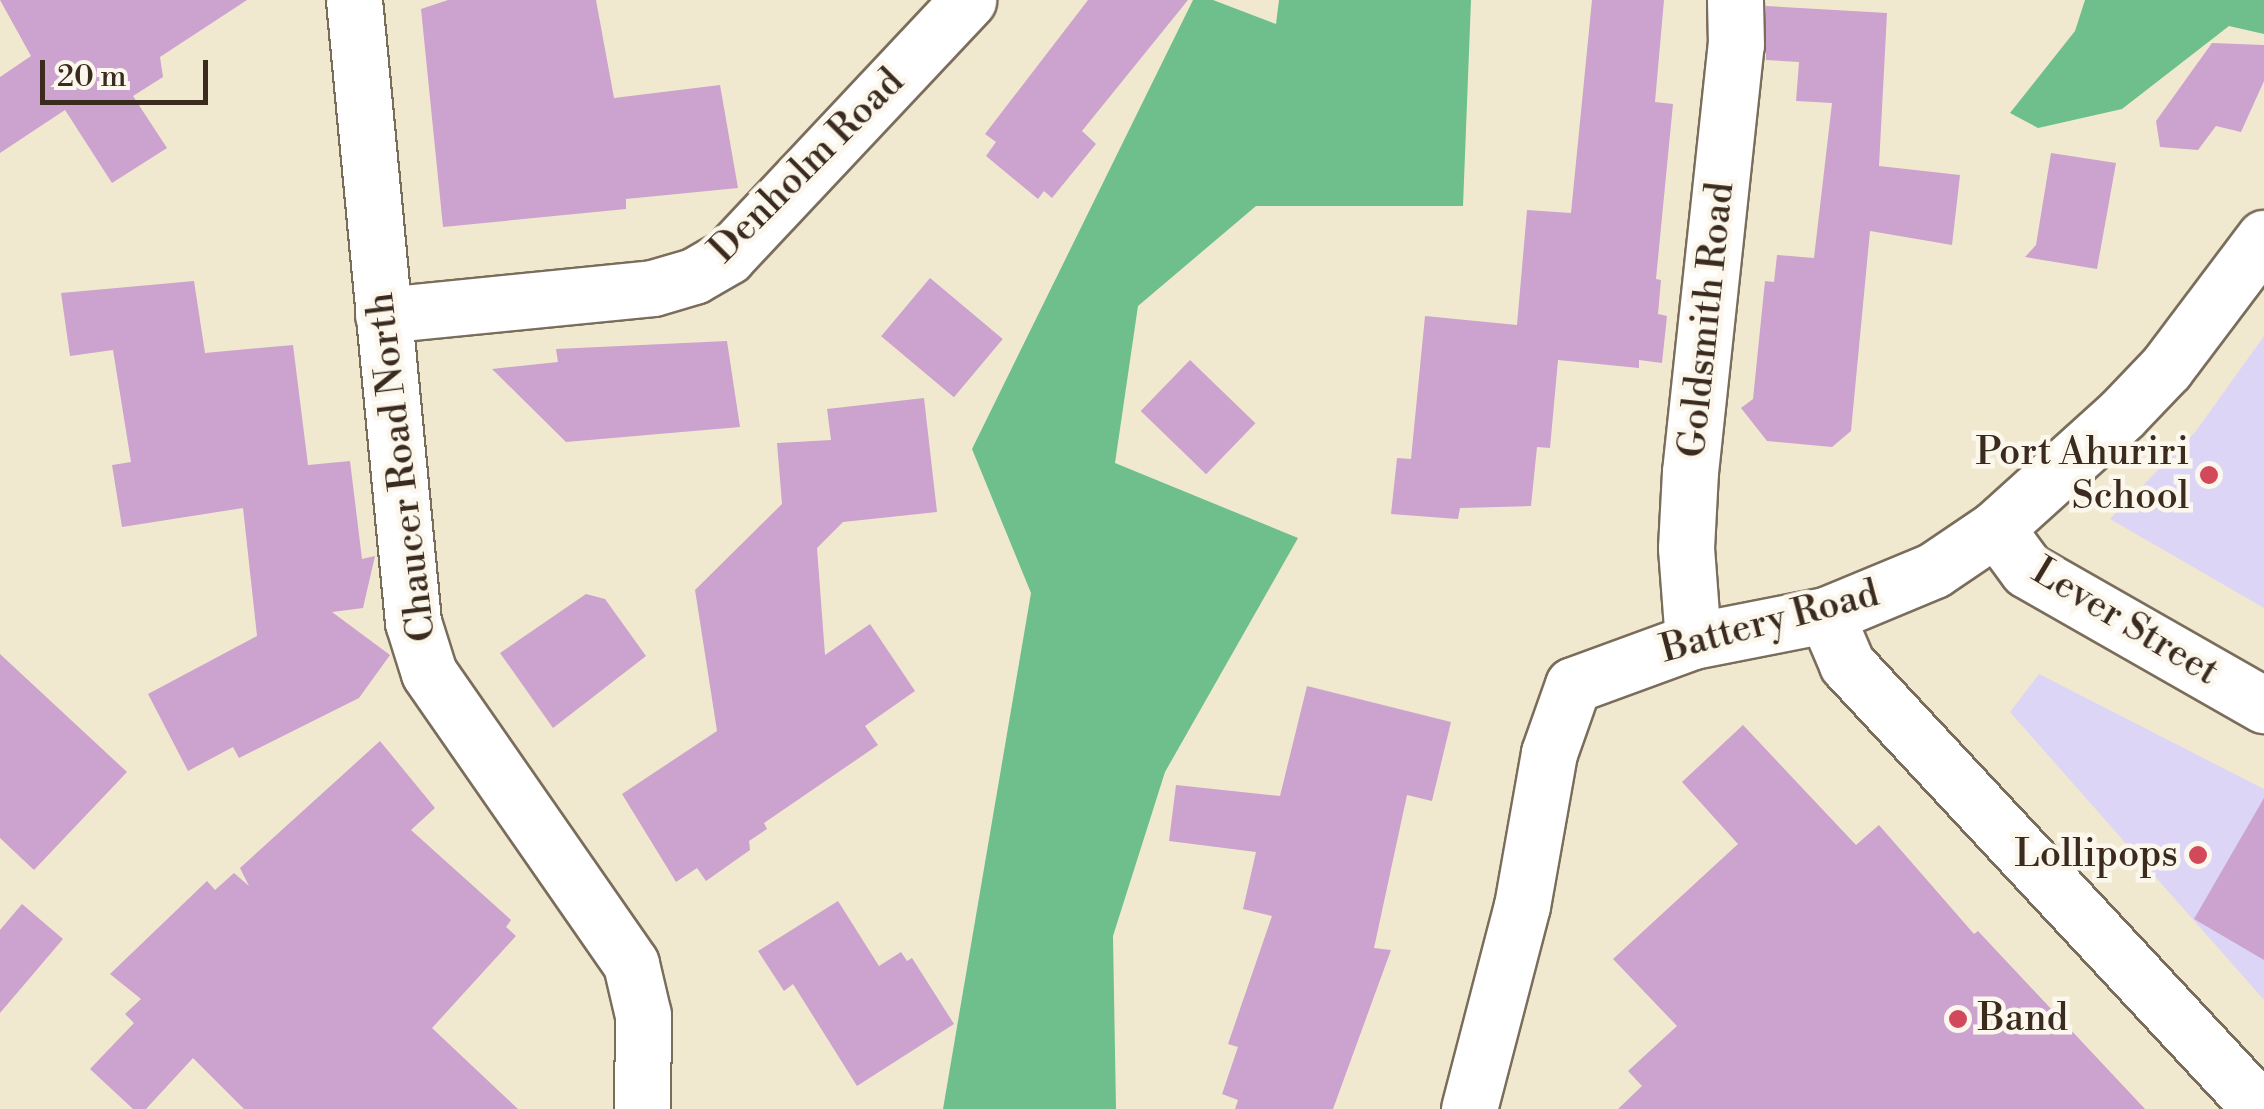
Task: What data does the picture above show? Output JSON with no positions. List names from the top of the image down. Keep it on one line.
{"streets":{"street":["Denholm Road","Goldsmith Road","Chaucer Road North","Battery Road","Lever Street"]},"crossings":[["Denholm Road","Chaucer Road North"],["Goldsmith Road","Battery Road"],["Battery Road","Lever Street"]],"places":["Port Ahuriri School","Lollipops","Band"],"scale_bar":"20 m"}
